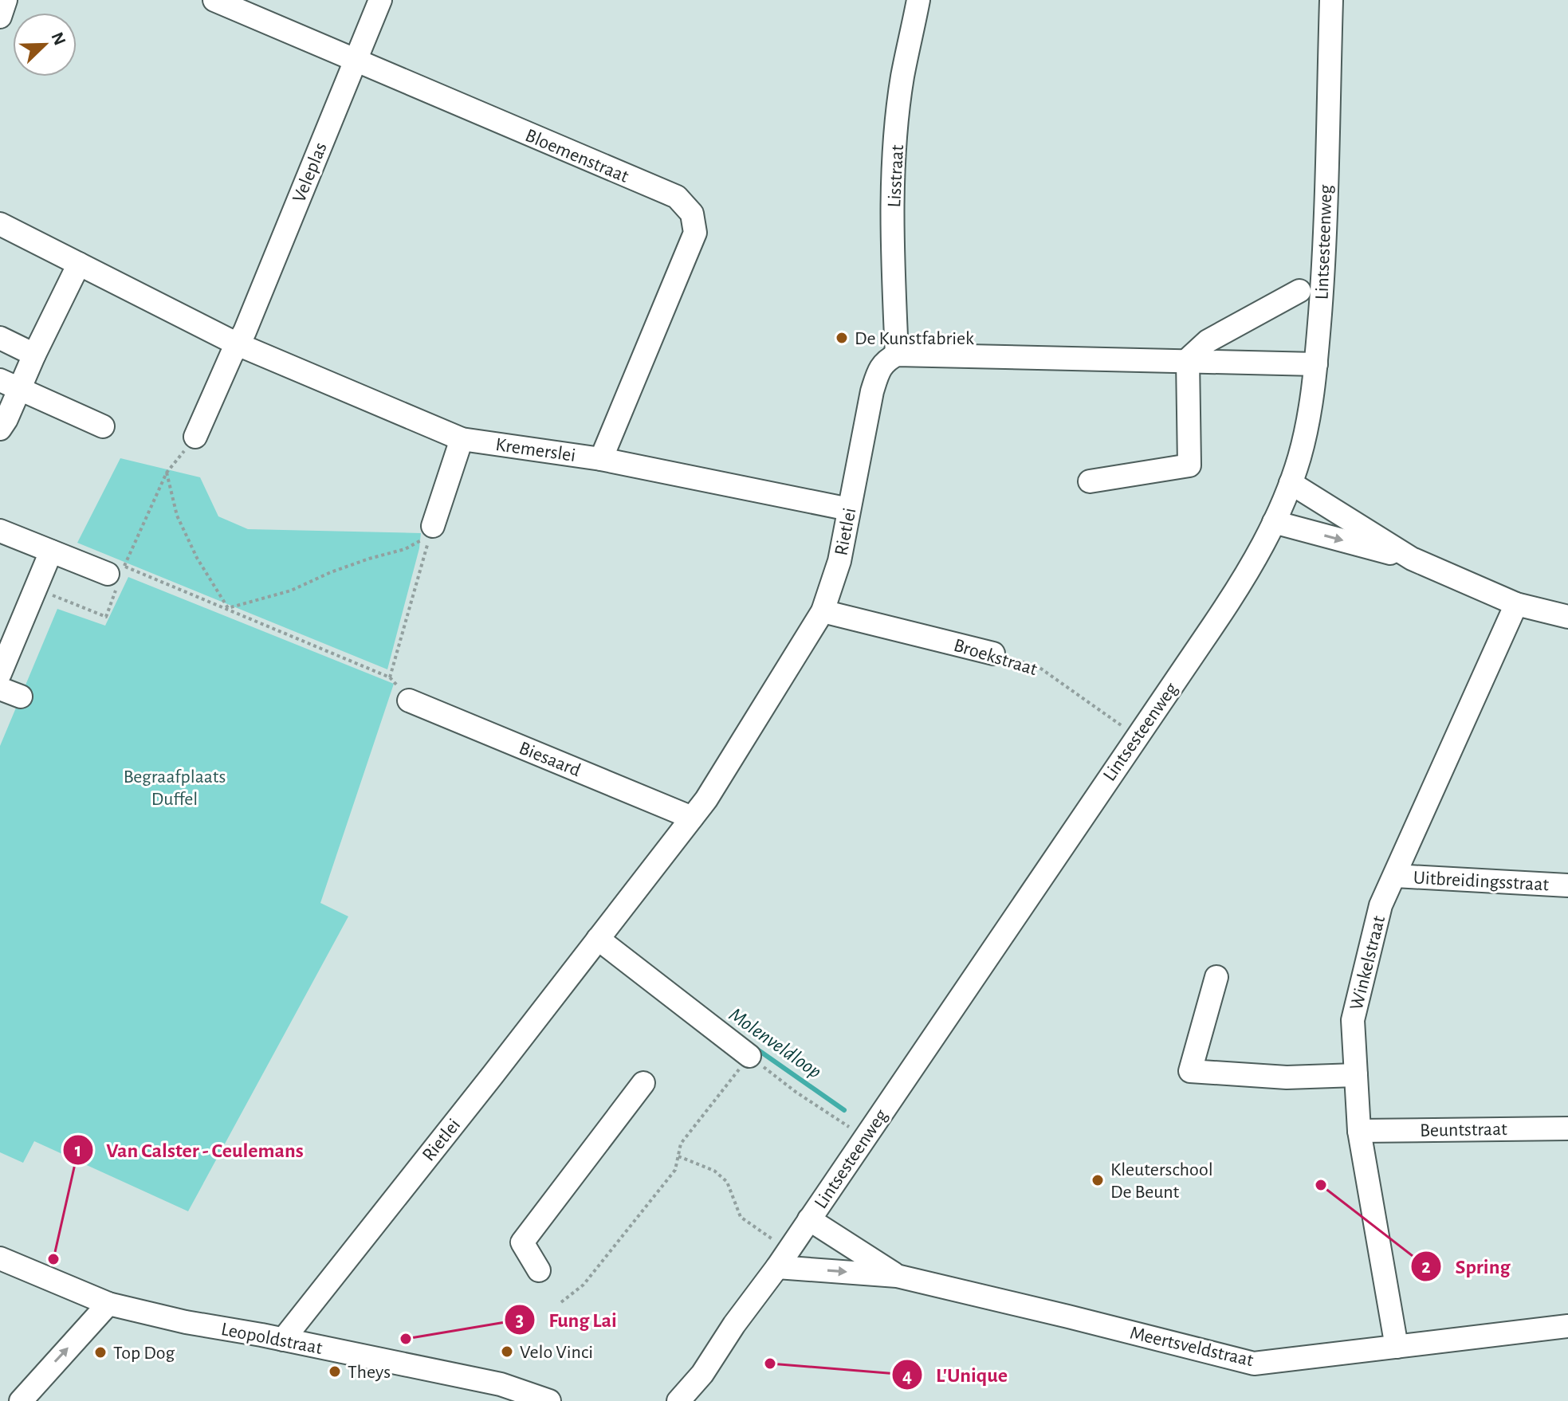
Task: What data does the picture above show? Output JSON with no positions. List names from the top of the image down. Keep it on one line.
{"streets":{"street":["Bloemenstraat","Veleplas","Lisstraat","Lintsesteenweg","Kremerslei","Rietlei","Broekstraat","Biesaard","Uitbreidingsstraat","Winkelstraat","Beuntstraat","Leopoldstraat","Meertsveldstraat"]},"crossings":[["Bloemenstraat","Veleplas"],["Bloemenstraat","Kremerslei"],["Veleplas","Kremerslei"],["Lisstraat","Rietlei"],["Lintsesteenweg","Broekstraat"],["Lintsesteenweg","Meertsveldstraat"],["Kremerslei","Rietlei"],["Rietlei","Broekstraat"],["Rietlei","Biesaard"],["Rietlei","Leopoldstraat"],["Uitbreidingsstraat","Winkelstraat"],["Winkelstraat","Beuntstraat"],["Winkelstraat","Meertsveldstraat"]],"water":["Molenveldloop"],"parks":["Begraafplaats Duffel"],"places":["De Kunstfabriek","Kleuterschool De Beunt","Spring","Van Calster - Ceulemans","Fung Lai","Velo Vinci","Top Dog","L'Unique","Theys"],"north":"top right"}
